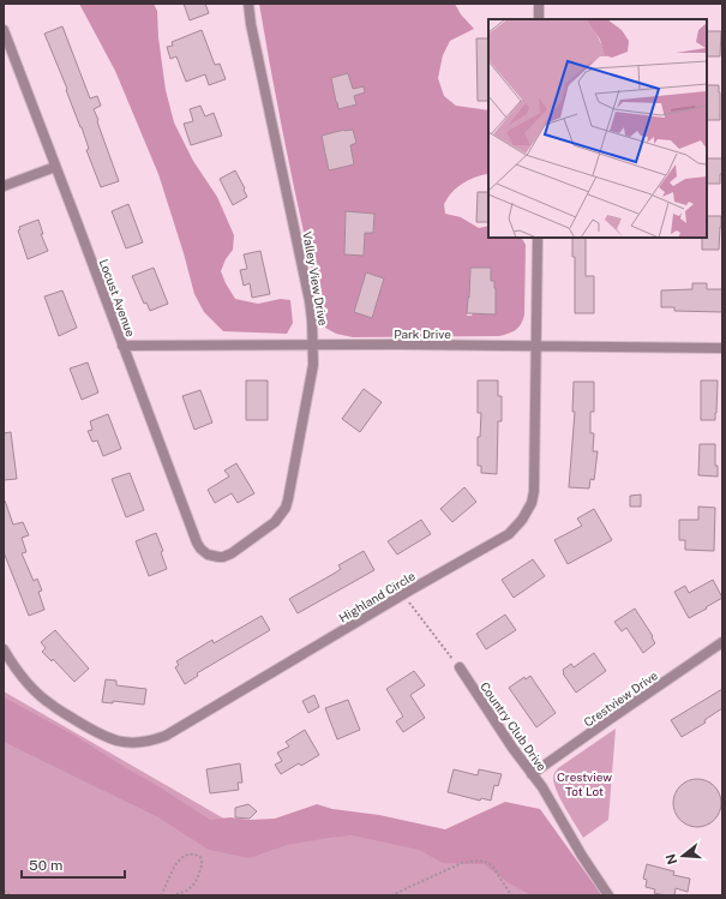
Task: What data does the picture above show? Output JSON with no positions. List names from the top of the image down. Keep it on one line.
{"streets":{"street":["Valley View Drive","Locust Avenue","Park Drive","Highland Circle","Crestview Drive","Country Club Drive"]},"crossings":[["Valley View Drive","Locust Avenue"],["Valley View Drive","Park Drive"],["Locust Avenue","Park Drive"],["Park Drive","Highland Circle"],["Crestview Drive","Country Club Drive"]],"parks":["Crestview Tot Lot"],"scale_bar":"50 m","north":"left"}
